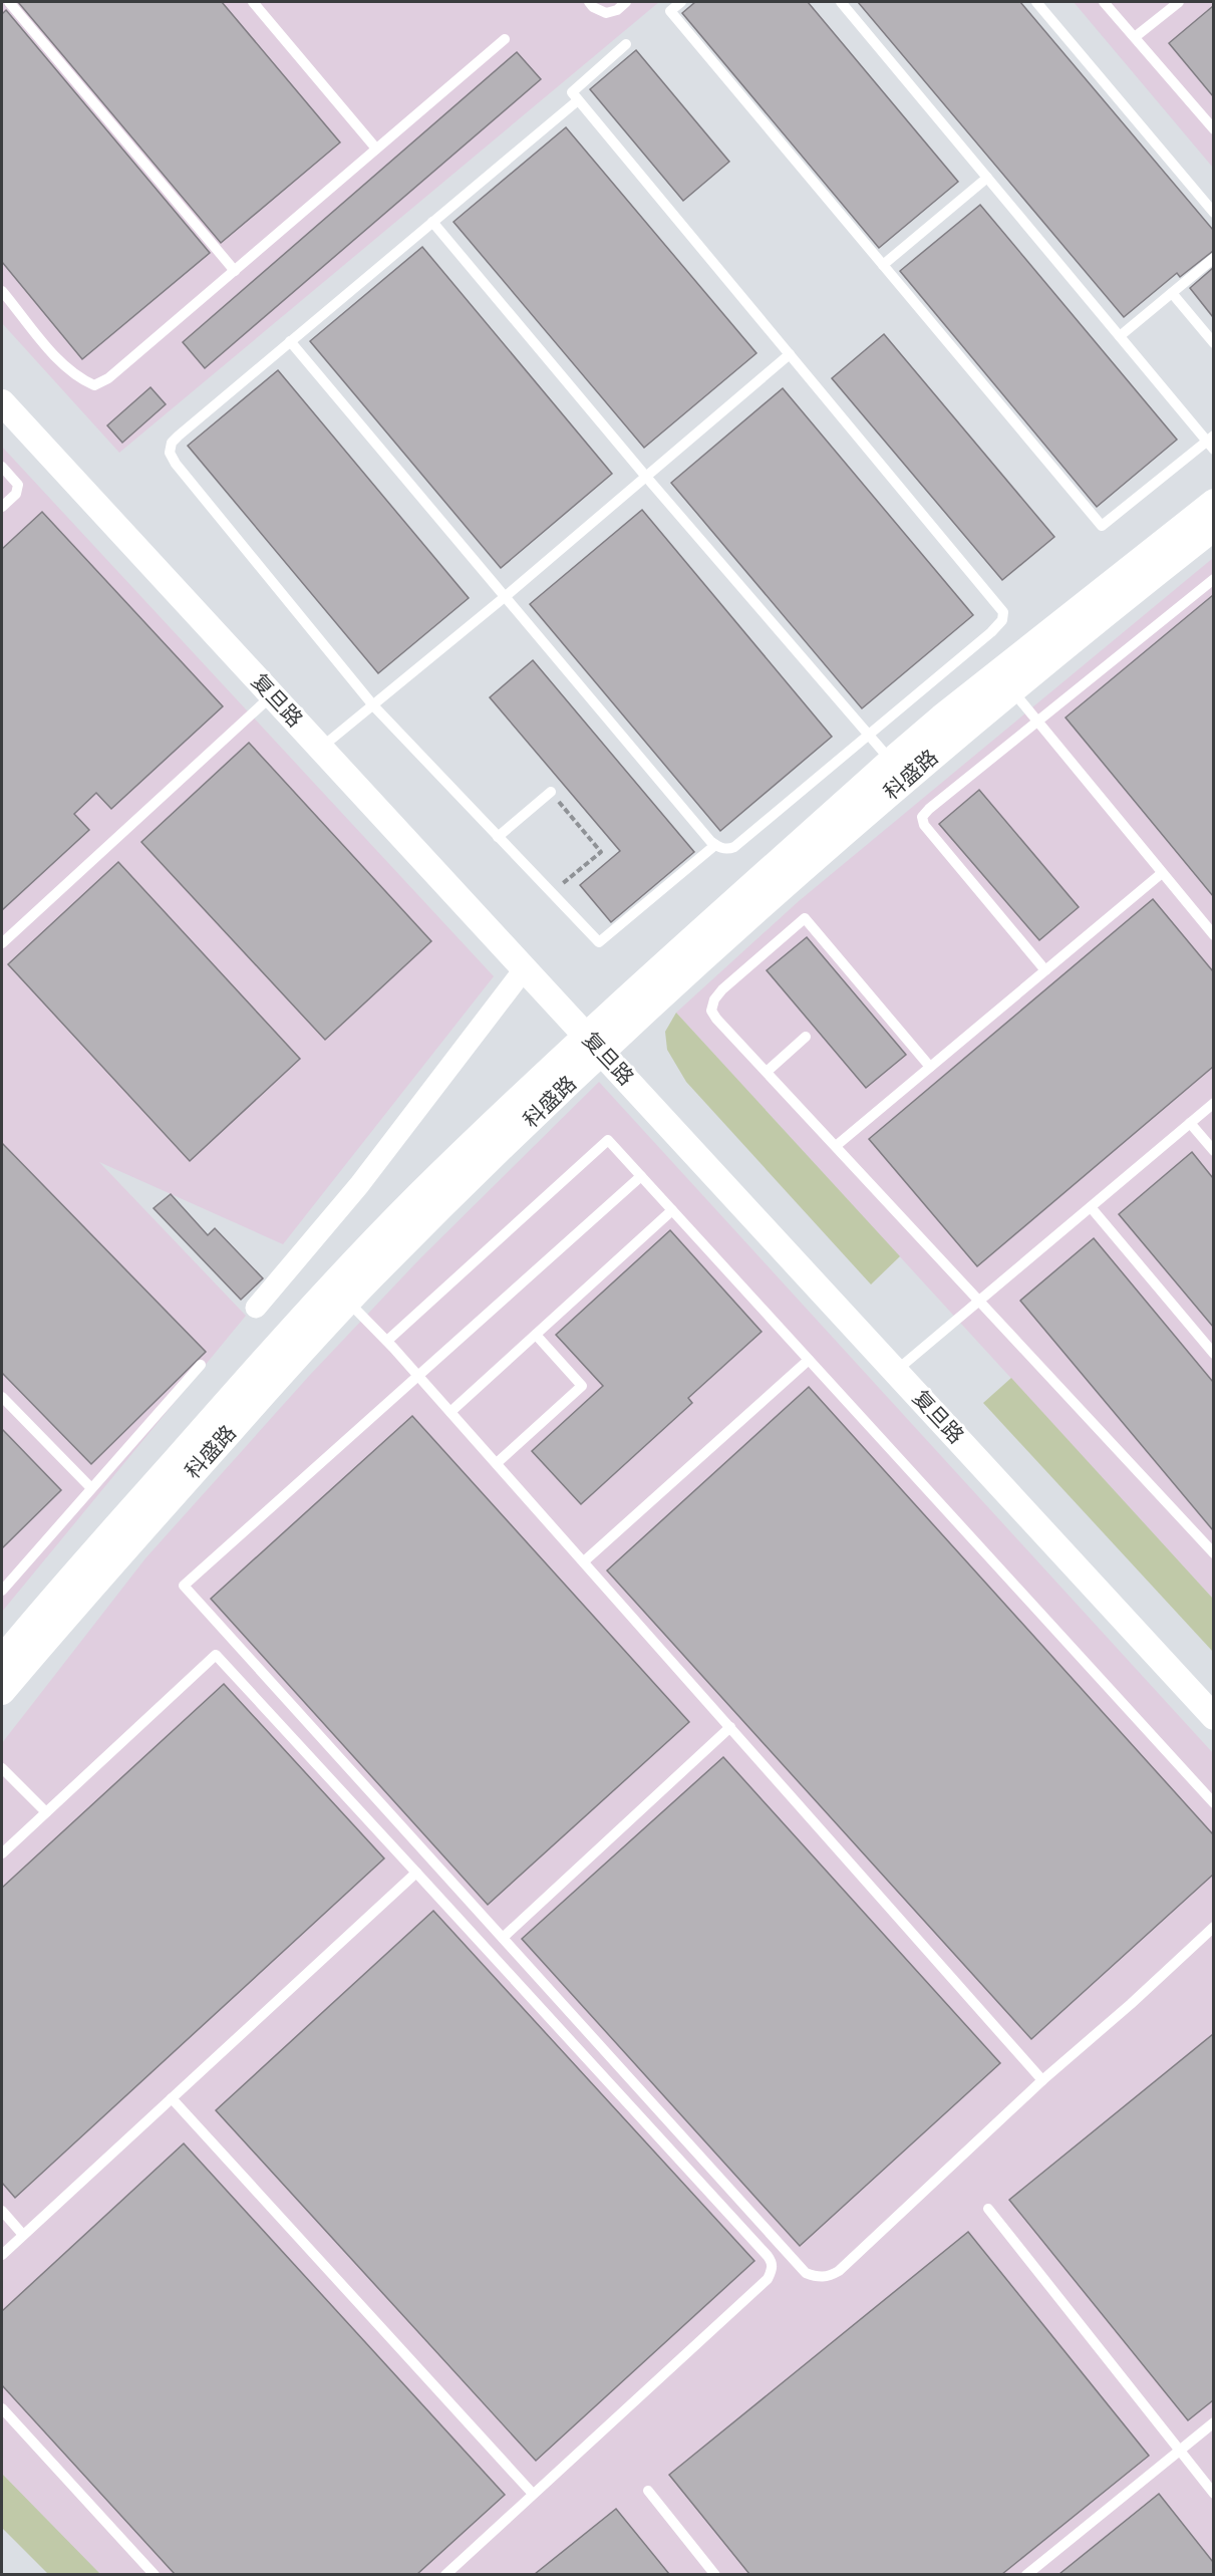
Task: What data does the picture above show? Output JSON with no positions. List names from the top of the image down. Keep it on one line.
{"streets":{"street":["复旦路","科盛路"]},"crossings":[["复旦路","科盛路"]]}
